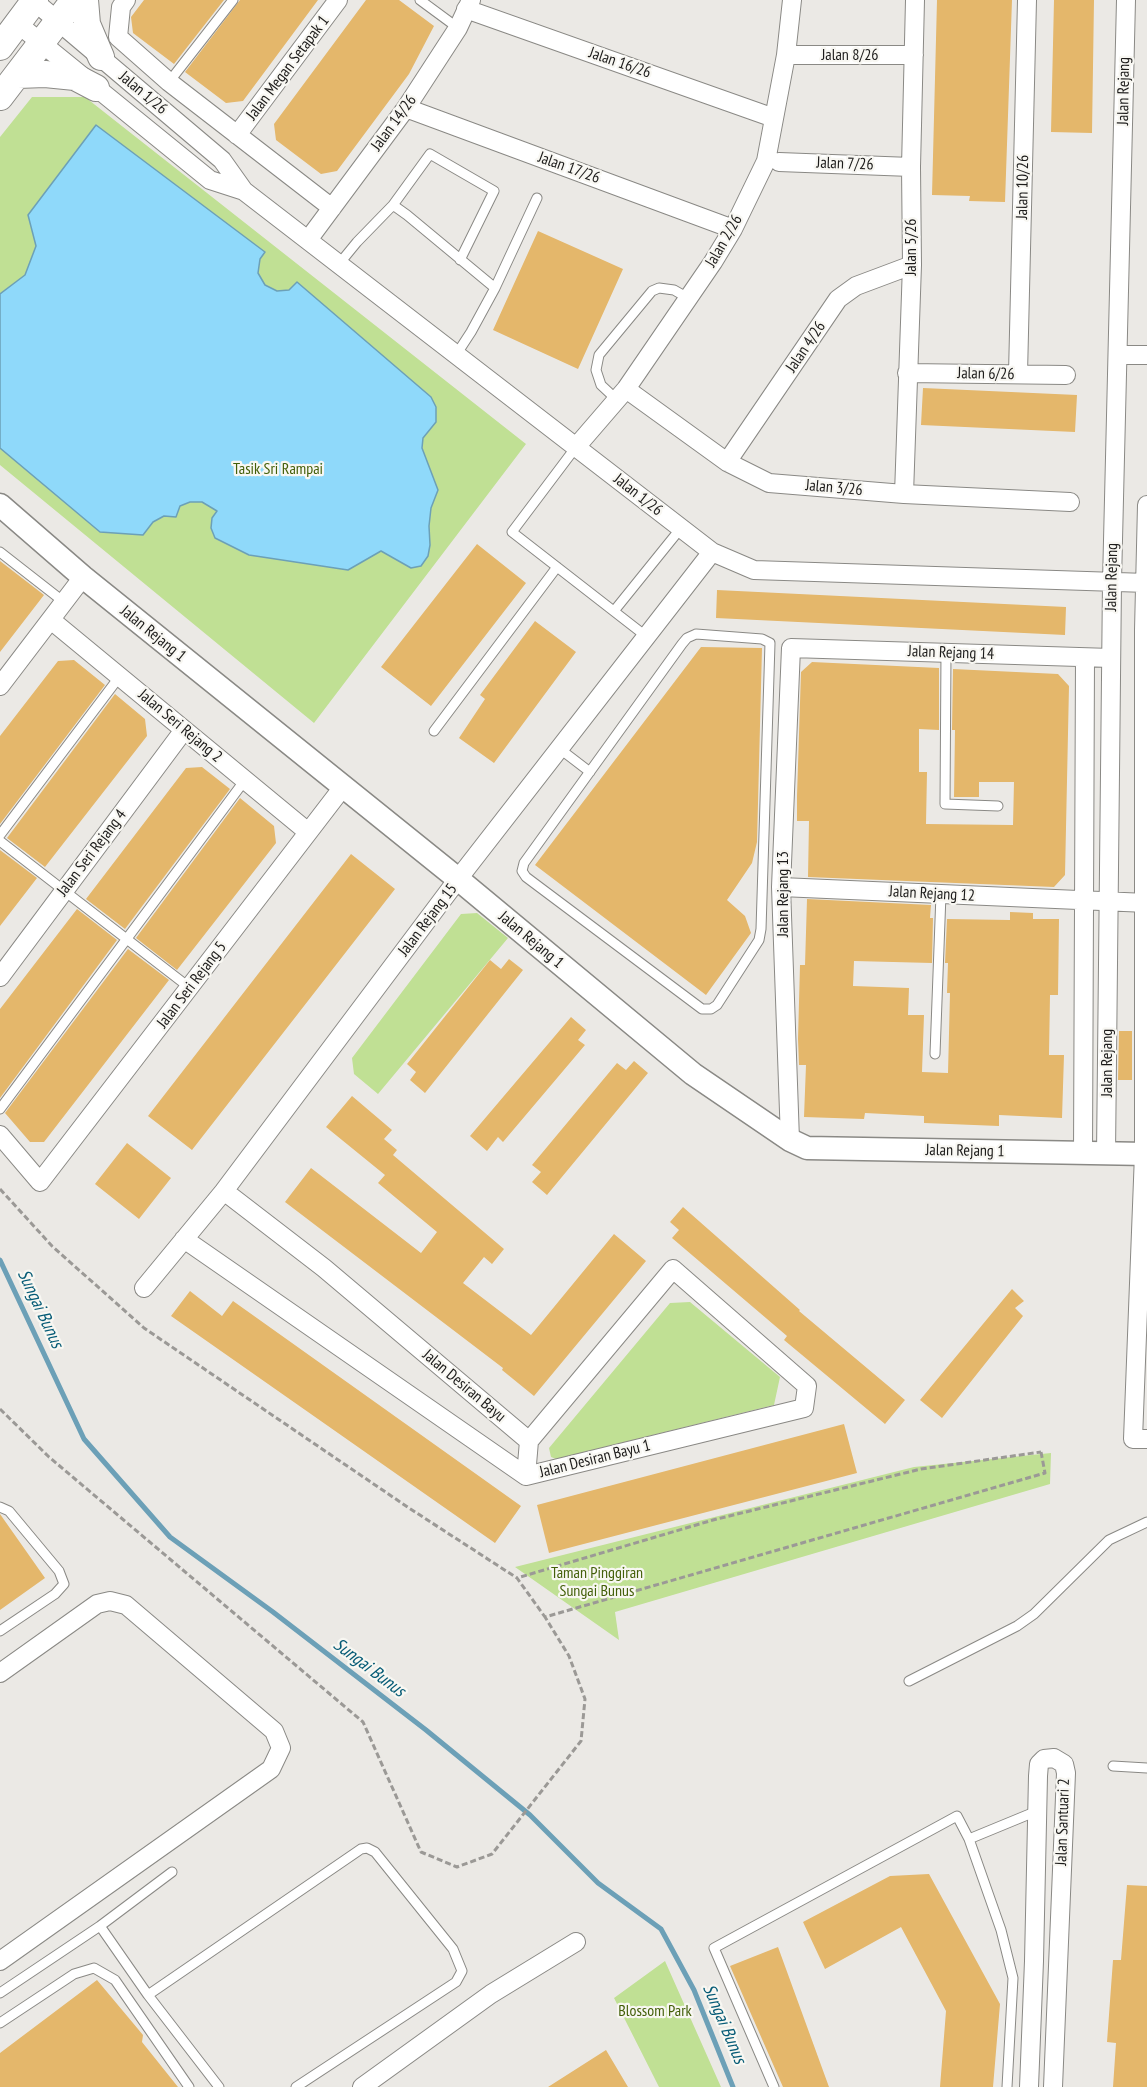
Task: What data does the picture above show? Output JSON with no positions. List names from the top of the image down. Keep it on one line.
{"streets":{"street":["Jalan 8/26","Jalan 16/26","Jalan Megan Setapak 1","Jalan Rejang","Jalan 1/26","Jalan 14/26","Jalan 7/26","Jalan 17/26","Jalan 10/26","Jalan 2/26","Jalan 5/26","Jalan 4/26","Jalan 6/26","Jalan 3/26","Jalan Rejang 1","Jalan Rejang 14","Jalan Seri Rejang 2","Jalan Seri Rejang 4","Jalan Rejang 13","Jalan Rejang 12","Jalan Rejang 15","Jalan Seri Rejang 5","Jalan Desiran Bayu","Jalan Desiran Bayu 1","Jalan Santuari 2"]},"crossings":[["Jalan 8/26","Jalan 2/26"],["Jalan 8/26","Jalan 5/26"],["Jalan 16/26","Jalan 14/26"],["Jalan 16/26","Jalan 2/26"],["Jalan Rejang","Jalan 1/26"],["Jalan Rejang","Jalan Rejang 1"],["Jalan Rejang","Jalan Rejang 14"],["Jalan Rejang","Jalan Rejang 12"],["Jalan 1/26","Jalan 14/26"],["Jalan 1/26","Jalan 2/26"],["Jalan 1/26","Jalan Rejang 15"],["Jalan 14/26","Jalan 17/26"],["Jalan 7/26","Jalan 5/26"],["Jalan 17/26","Jalan 2/26"],["Jalan 10/26","Jalan 6/26"],["Jalan 2/26","Jalan 3/26"],["Jalan 5/26","Jalan 4/26"],["Jalan 5/26","Jalan 6/26"],["Jalan 5/26","Jalan 3/26"],["Jalan 4/26","Jalan 3/26"],["Jalan Rejang 1","Jalan Rejang 13"],["Jalan Rejang 1","Jalan Rejang 15"],["Jalan Rejang 1","Jalan Seri Rejang 5"],["Jalan Rejang 14","Jalan Rejang 13"],["Jalan Seri Rejang 2","Jalan Seri Rejang 4"],["Jalan Seri Rejang 2","Jalan Seri Rejang 5"],["Jalan Rejang 13","Jalan Rejang 12"],["Jalan Rejang 15","Jalan Desiran Bayu"],["Jalan Rejang 15","Jalan Desiran Bayu 1"],["Jalan Desiran Bayu","Jalan Desiran Bayu 1"]],"water":["Sungai Bunus"],"parks":["Tasik Sri Rampai","Taman Pinggiran Sungai Bunus","Blossom Park"]}
